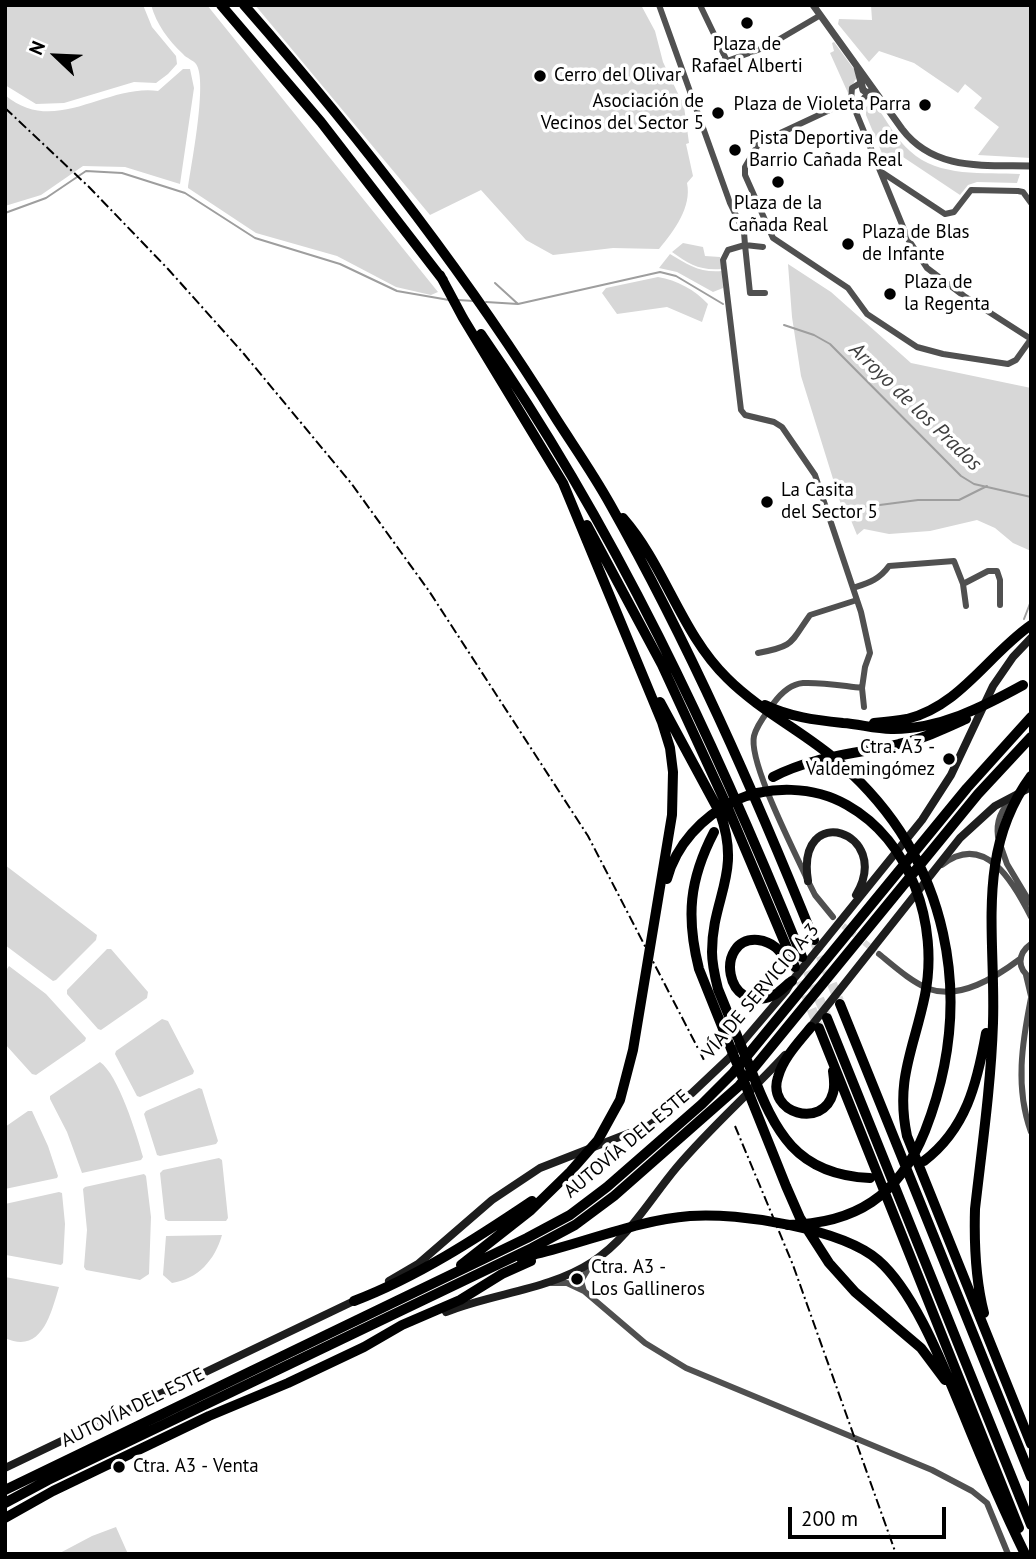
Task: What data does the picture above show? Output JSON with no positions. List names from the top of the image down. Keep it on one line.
{"streets":{"highway":["AUTOVÍA DEL ESTE"],"main road":["VÍA DE SERVICIO A-3"]},"water":["Arroyo de los Prados"],"places":["Plaza de Rafael Alberti","Cerro del Olivar","Plaza de Violeta Parra","Asociación de Vecinos del Sector 5","Pista Deportiva de Barrio Cañada Real","Plaza de la Cañada Real","Plaza de Blas de Infante","Plaza de la Regenta","La Casita del Sector 5","Ctra. A3 - Valdemingómez","Ctra. A3 - Los Gallineros","Ctra. A3 - Venta"],"scale_bar":"200 m","north":"top left"}
